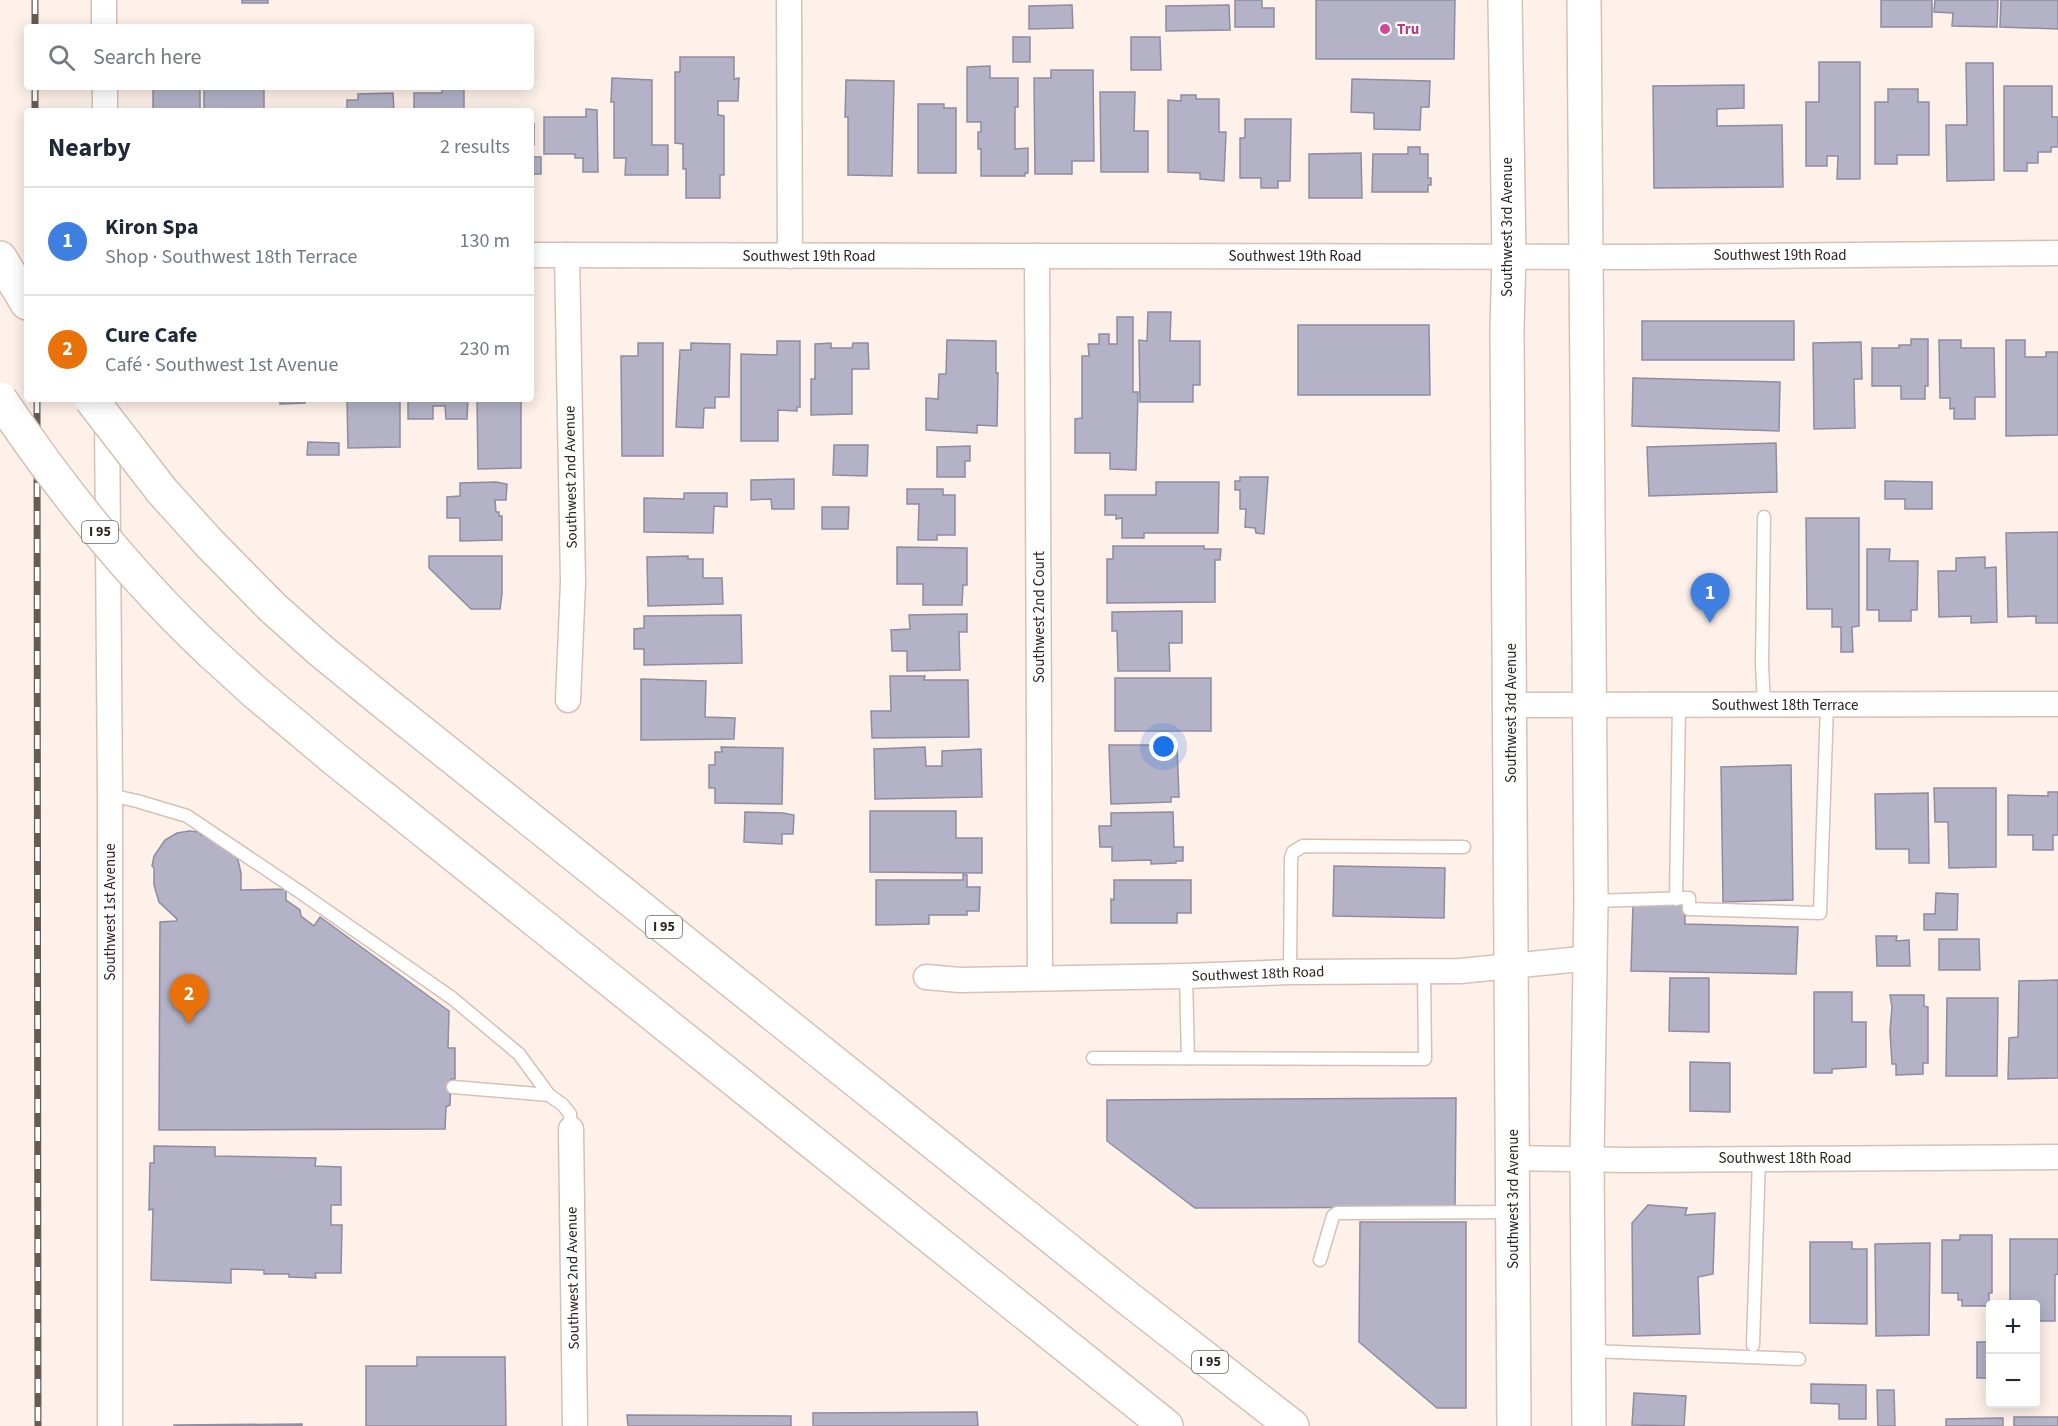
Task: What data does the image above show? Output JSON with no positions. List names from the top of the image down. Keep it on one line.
{"streets":{"main road":["Southwest 3rd Avenue","I 95"],"street":["Southwest 19th Road","Southwest 2nd Avenue","Southwest 2nd Court","Southwest 18th Terrace","Southwest 1st Avenue","Southwest 18th Road"]},"crossings":[["Southwest 3rd Avenue","Southwest 19th Road"],["Southwest 3rd Avenue","Southwest 18th Terrace"],["Southwest 3rd Avenue","Southwest 18th Road"],["Southwest 19th Road","Southwest 2nd Avenue"],["Southwest 19th Road","Southwest 2nd Court"],["Southwest 2nd Court","Southwest 18th Road"]],"places":["Tru"],"page":{"search":"Search here","heading":["Nearby","2 results"],"list":[{"mark":"1","name":"Kiron Spa","note":"Shop · Southwest 18th Terrace","value":"130 m"},{"mark":"2","name":"Cure Cafe","note":"Café · Southwest 1st Avenue","value":"230 m"}],"pins":["1","2"],"map_buttons":["+","−"]}}
